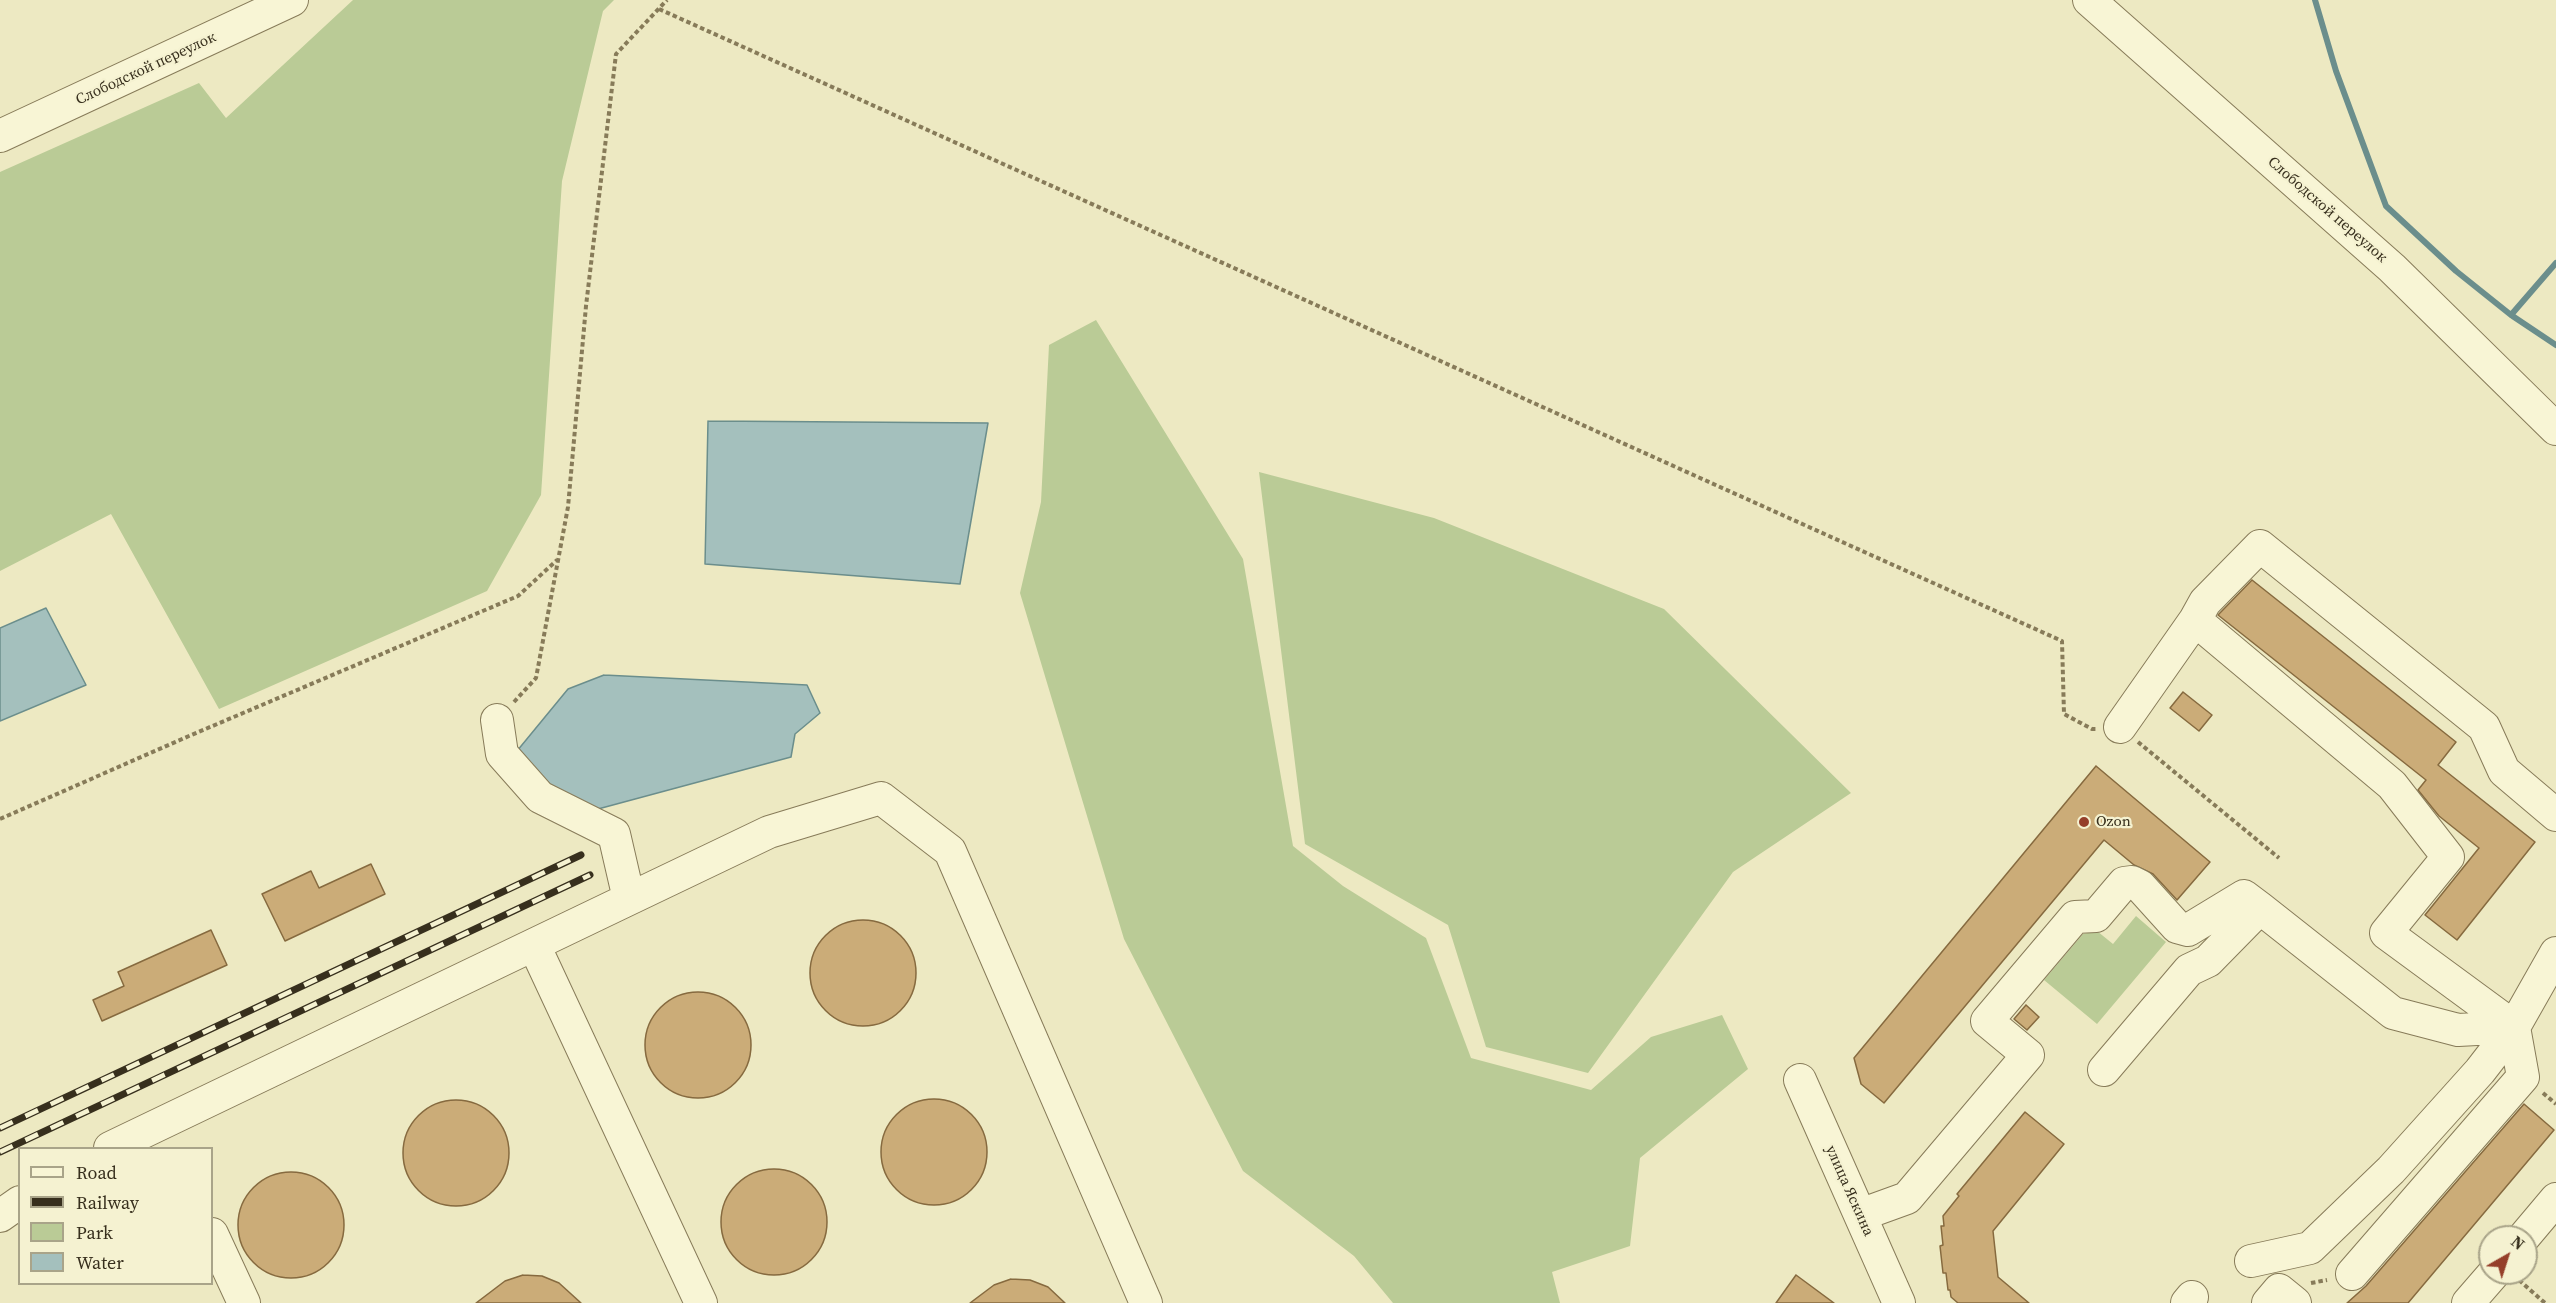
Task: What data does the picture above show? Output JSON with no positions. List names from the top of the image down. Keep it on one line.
{"streets":{"street":["Слободской переулок","улица Яскина"]},"places":["Ozon"],"legend":["Road","Railway","Park","Water"],"north":"top right"}
